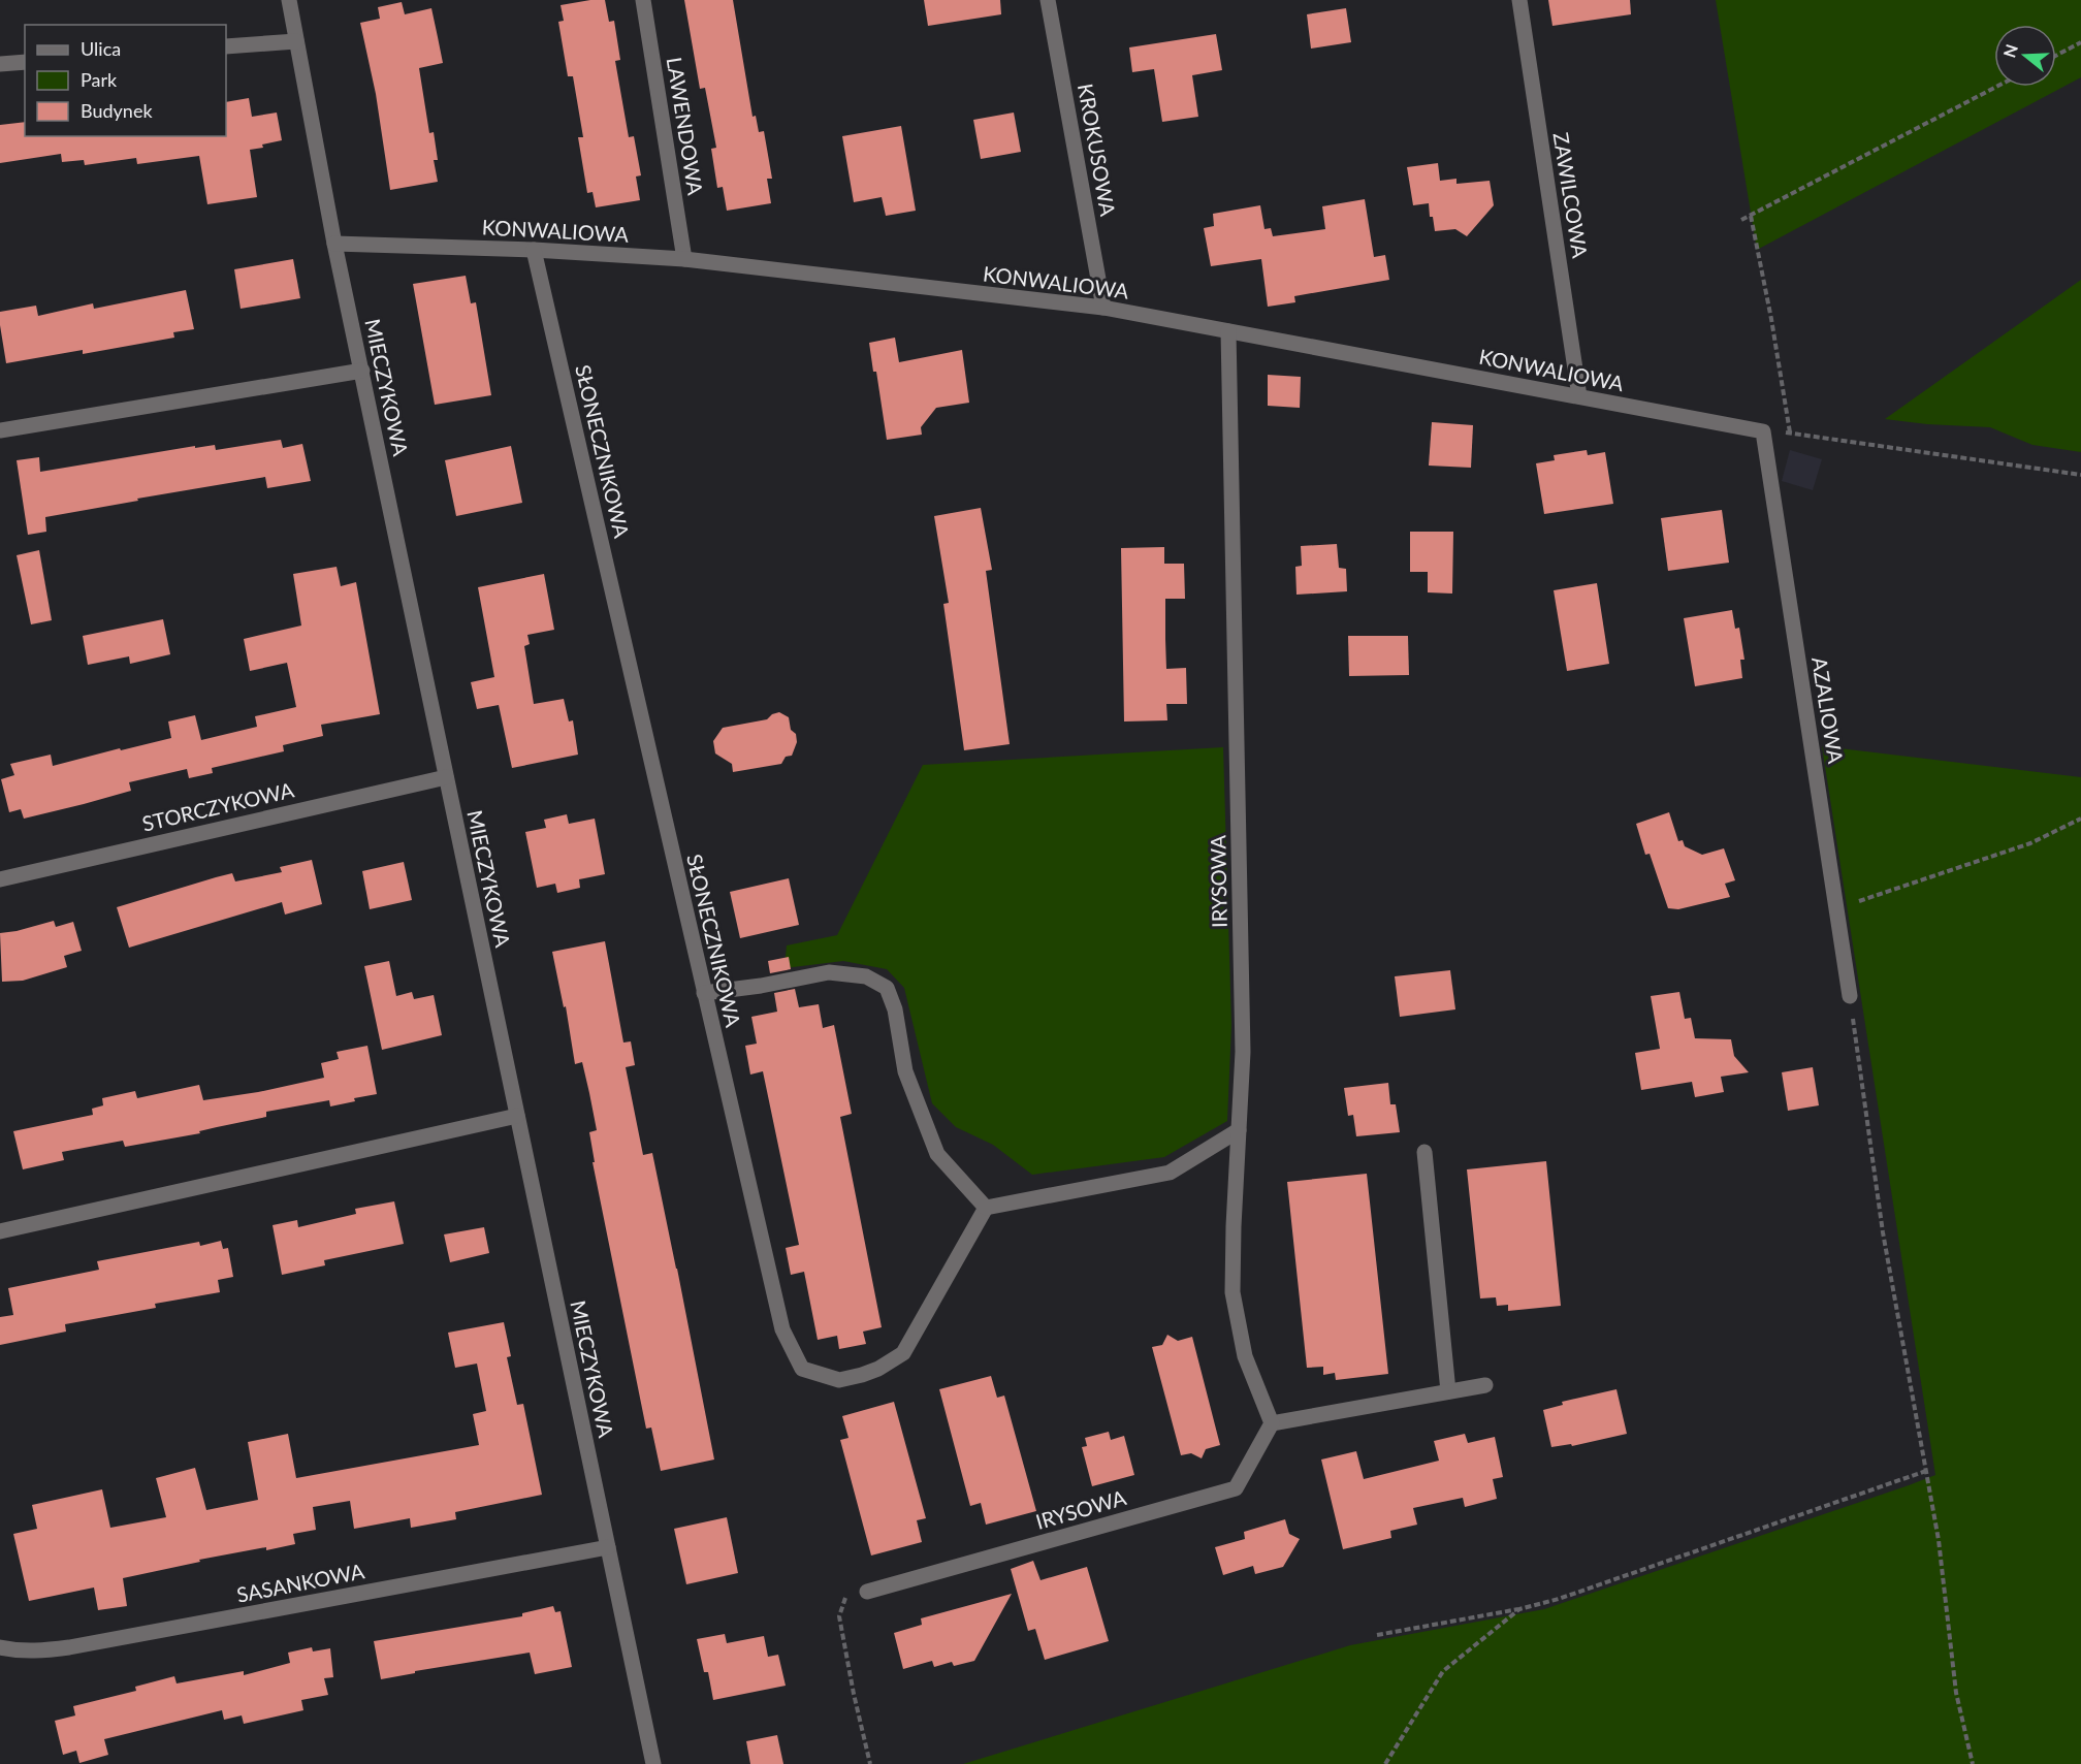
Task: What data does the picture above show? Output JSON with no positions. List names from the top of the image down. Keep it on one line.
{"streets":{"street":["LAWENDOWA","KROKUSOWA","ZAWILCOWA","KONWALIOWA","MIECZYKOWA","SŁONECZNIKOWA","AZALIOWA","STORCZYKOWA","IRYSOWA","SASANKOWA"]},"crossings":[["LAWENDOWA","KONWALIOWA"],["KROKUSOWA","KONWALIOWA"],["ZAWILCOWA","KONWALIOWA"],["KONWALIOWA","MIECZYKOWA"],["KONWALIOWA","SŁONECZNIKOWA"],["KONWALIOWA","AZALIOWA"],["KONWALIOWA","IRYSOWA"],["MIECZYKOWA","STORCZYKOWA"],["MIECZYKOWA","SASANKOWA"]],"legend":["Ulica","Park","Budynek"],"north":"left"}
